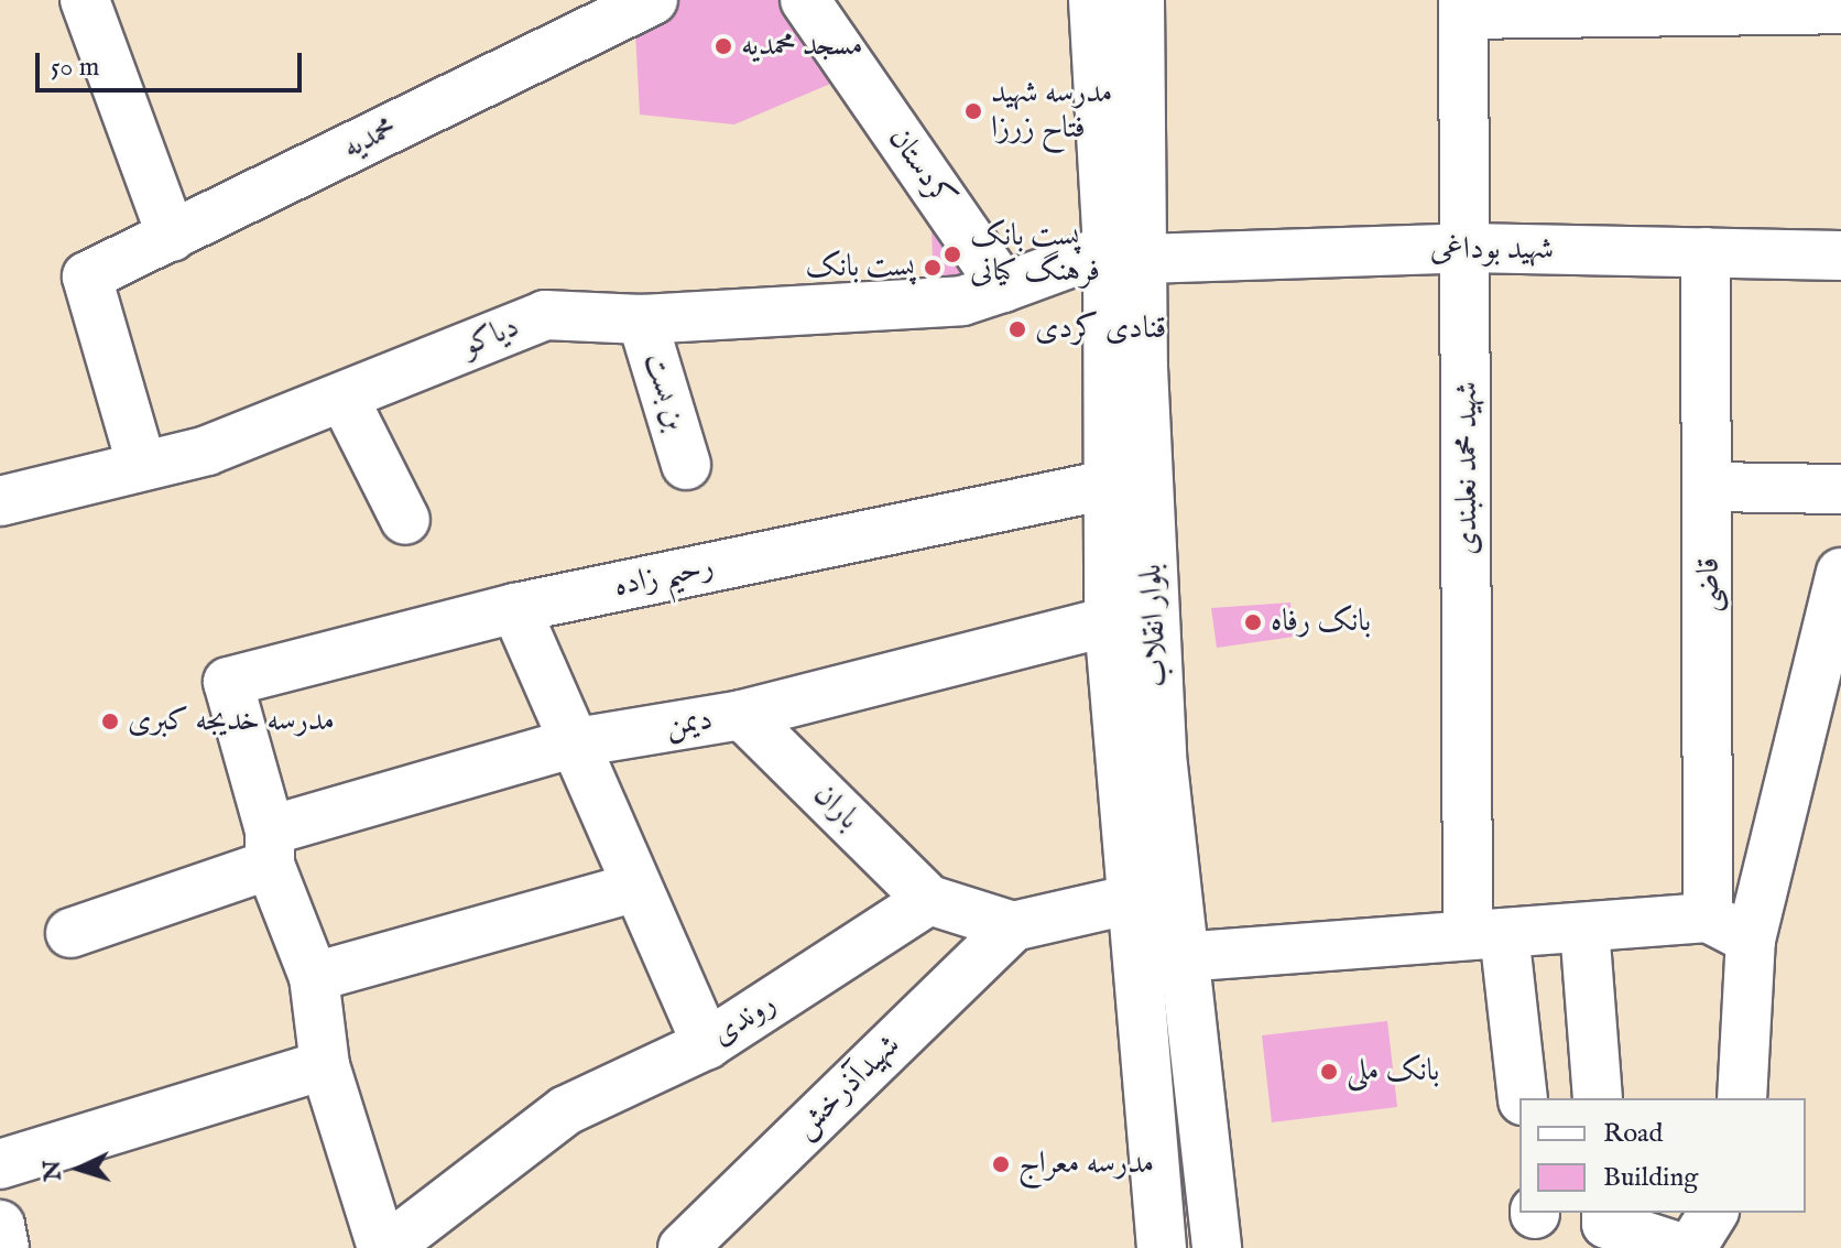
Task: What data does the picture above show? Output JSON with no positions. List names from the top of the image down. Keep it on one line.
{"streets":{"street":["محمدیه","کردستان","شهید بوداغی","دیاکو","بن بست","شهید محمد نعلبندی","رحیم زاده","قاضی","بلوار انقلاب","دیمن","باران","روندی","شهیدآذرخش"]},"crossings":[["محمدیه","دیاکو"],["کردستان","دیاکو"],["شهید بوداغی","شهید محمد نعلبندی"],["شهید بوداغی","قاضی"],["شهید بوداغی","بلوار انقلاب"],["دیاکو","بن بست"],["رحیم زاده","بلوار انقلاب"],["رحیم زاده","دیمن"],["بلوار انقلاب","دیمن"],["دیمن","باران"],["باران","روندی"]],"places":["مسجد محمدیه","مدرسه شهید فتاح زرزا","پست بانک فرهنگ کیانی","پست بانک","قنادی کردی","بانک رفاه","مدرسه خدیجه کبری","بانک ملی","مدرسه معراج"],"legend":["Road","Building"],"scale_bar":"50 m","north":"left"}
